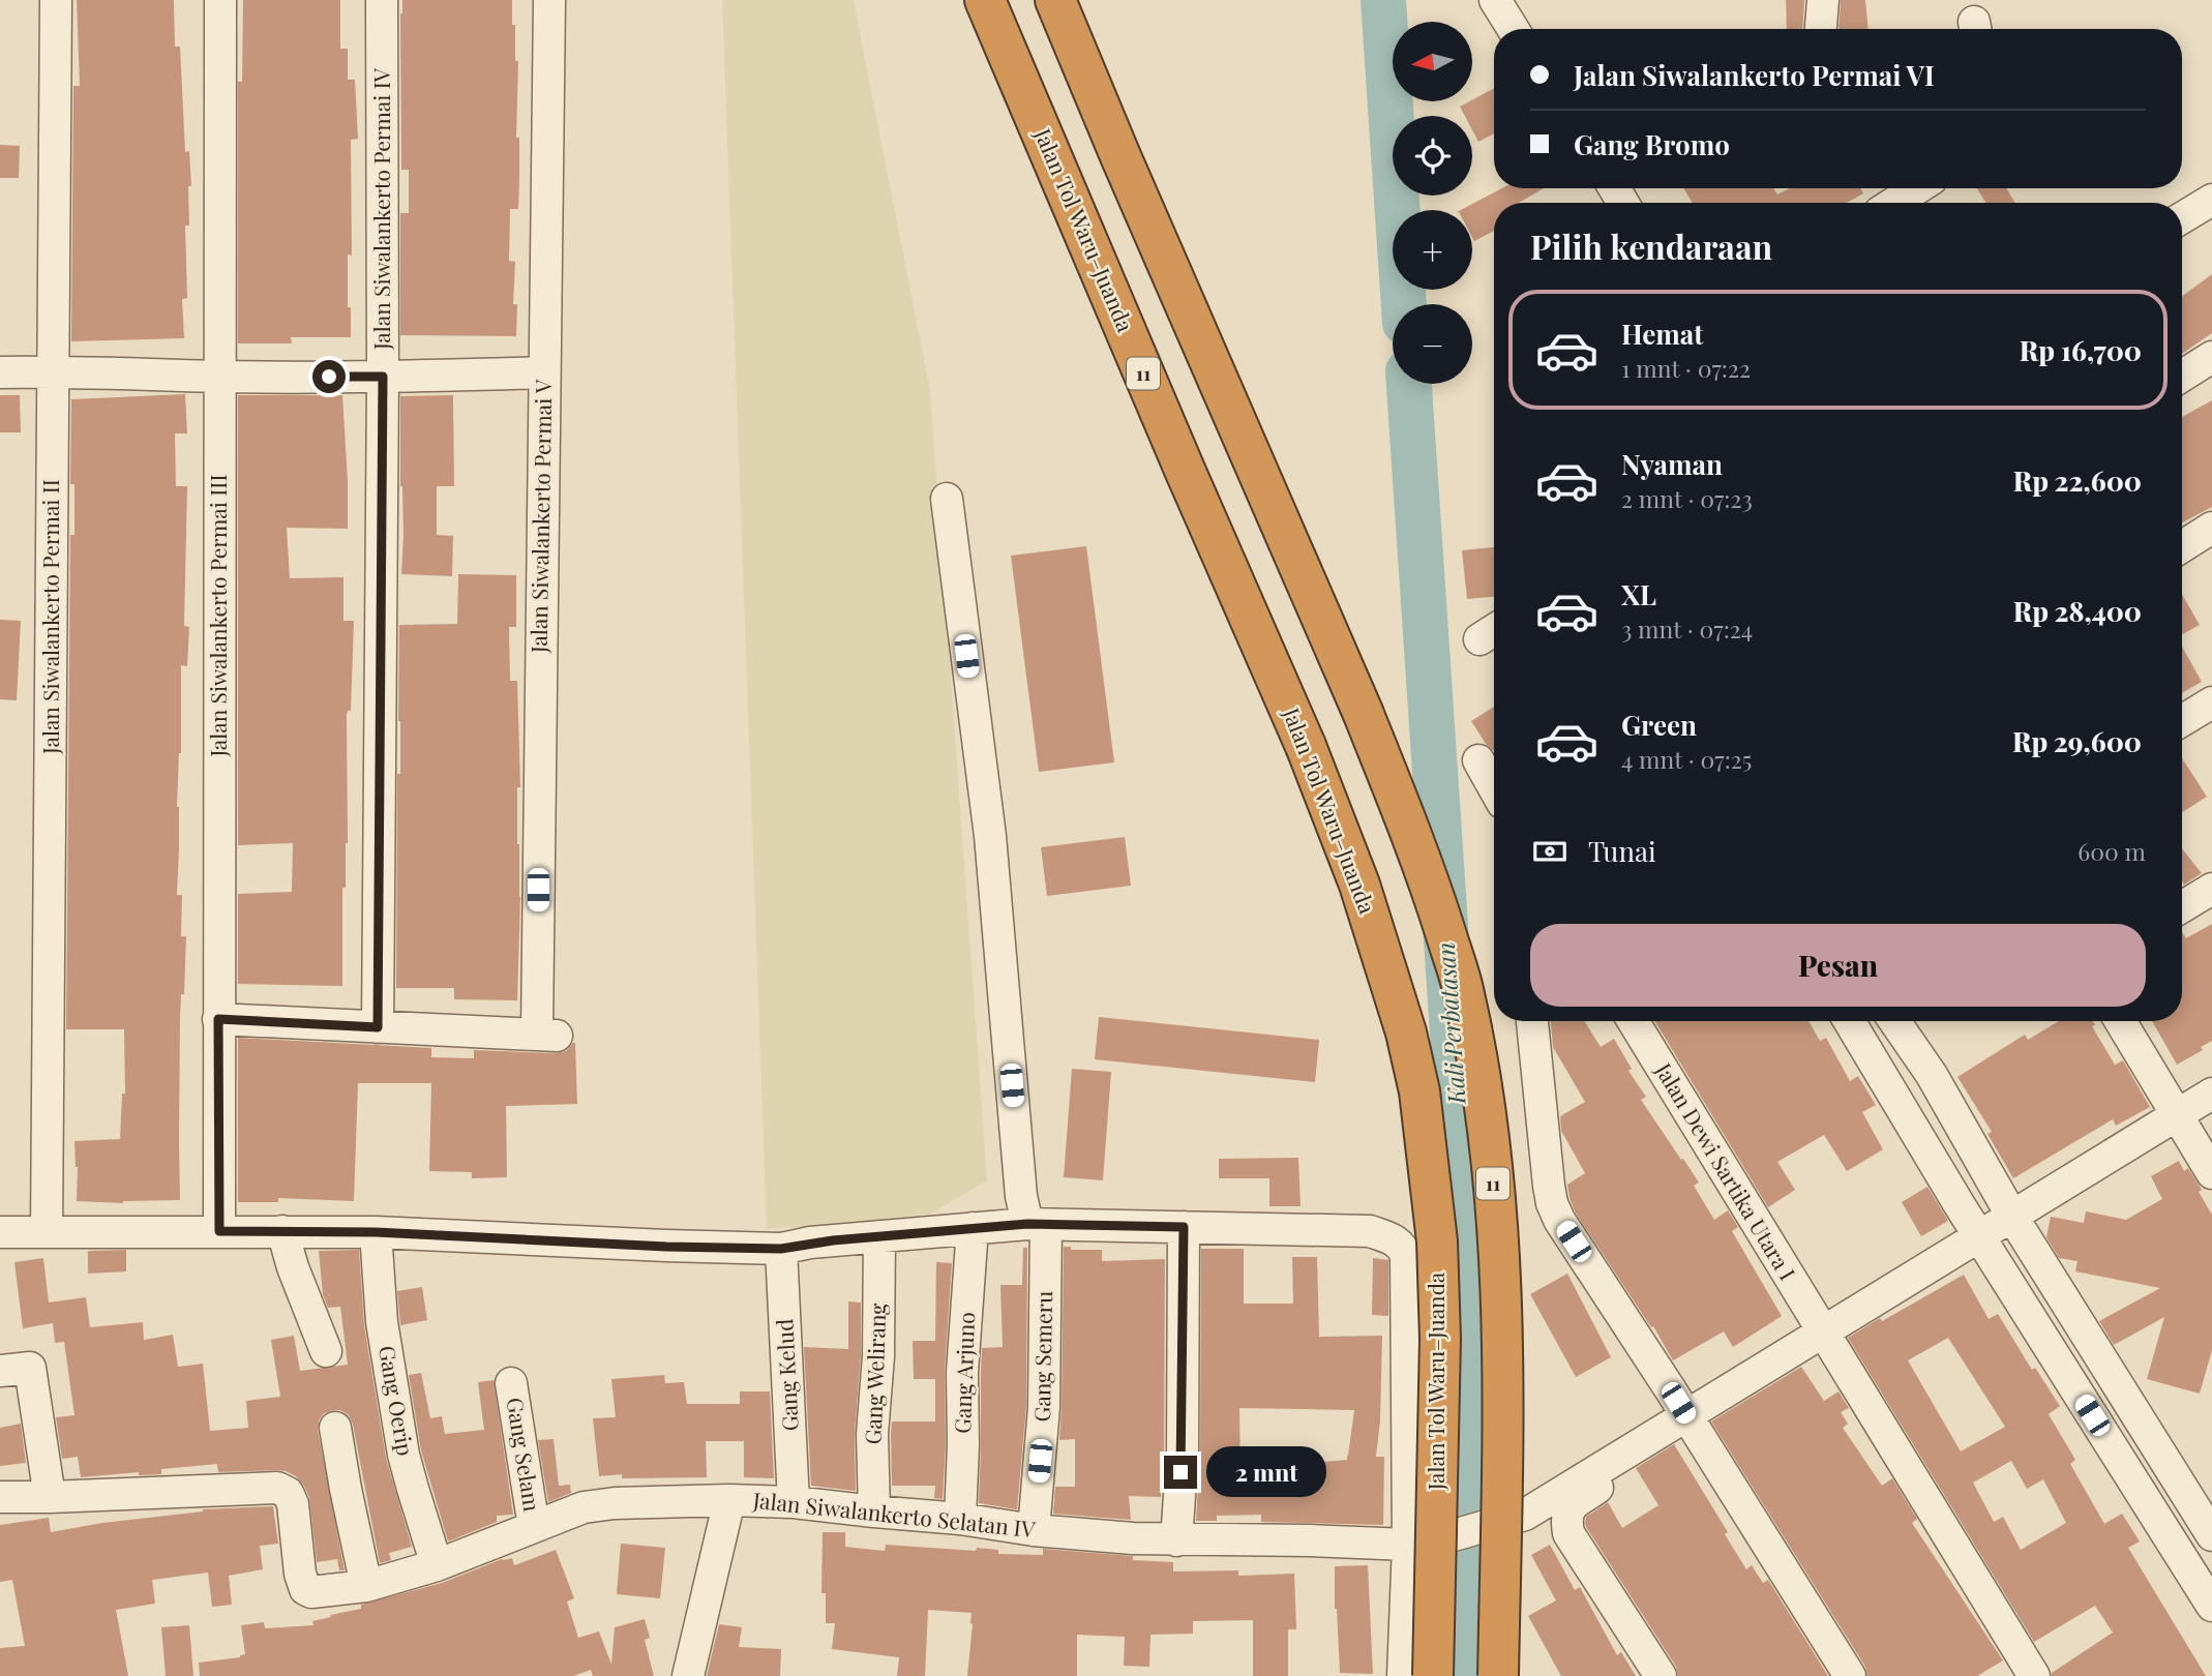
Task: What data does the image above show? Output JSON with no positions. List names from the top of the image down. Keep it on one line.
{"streets":{"highway":["Jalan Tol Waru–Juanda","11"],"street":["Jalan Siwalankerto Permai IV","Jalan Siwalankerto Permai V","Jalan Siwalankerto Permai III","Jalan Siwalankerto Permai II","Jalan Dewi Sartika Utara I","Gang Semeru","Gang Arjuno","Gang Welirang","Gang Kelud","Gang Oerip","Gang Selam","Jalan Siwalankerto Selatan IV"]},"crossings":[["Jalan Siwalankerto Permai IV","Jalan Siwalankerto Permai V"],["Jalan Dewi Sartika Utara I","Jalan Siwalankerto Selatan IV"],["Gang Semeru","Jalan Siwalankerto Selatan IV"],["Gang Arjuno","Jalan Siwalankerto Selatan IV"],["Gang Welirang","Jalan Siwalankerto Selatan IV"],["Gang Kelud","Jalan Siwalankerto Selatan IV"],["Gang Oerip","Jalan Siwalankerto Selatan IV"],["Gang Selam","Jalan Siwalankerto Selatan IV"]],"water":["Kali Perbatasan"],"north":"left","page":{"map_buttons":["+","−"],"banner":["Jalan Siwalankerto Permai VI","Gang Bromo"],"heading":"Pilih kendaraan","list":[{"name":"Hemat","note":"1 mnt · 07:22","value":"Rp 16,700"},{"name":"Nyaman","note":"2 mnt · 07:23","value":"Rp 22,600"},{"name":"XL","note":"3 mnt · 07:24","value":"Rp 28,400"},{"name":"Green","note":"4 mnt · 07:25","value":"Rp 29,600"}],"pay":["Tunai","600 m"],"buttons":"Pesan","bubble":"2 mnt"}}
